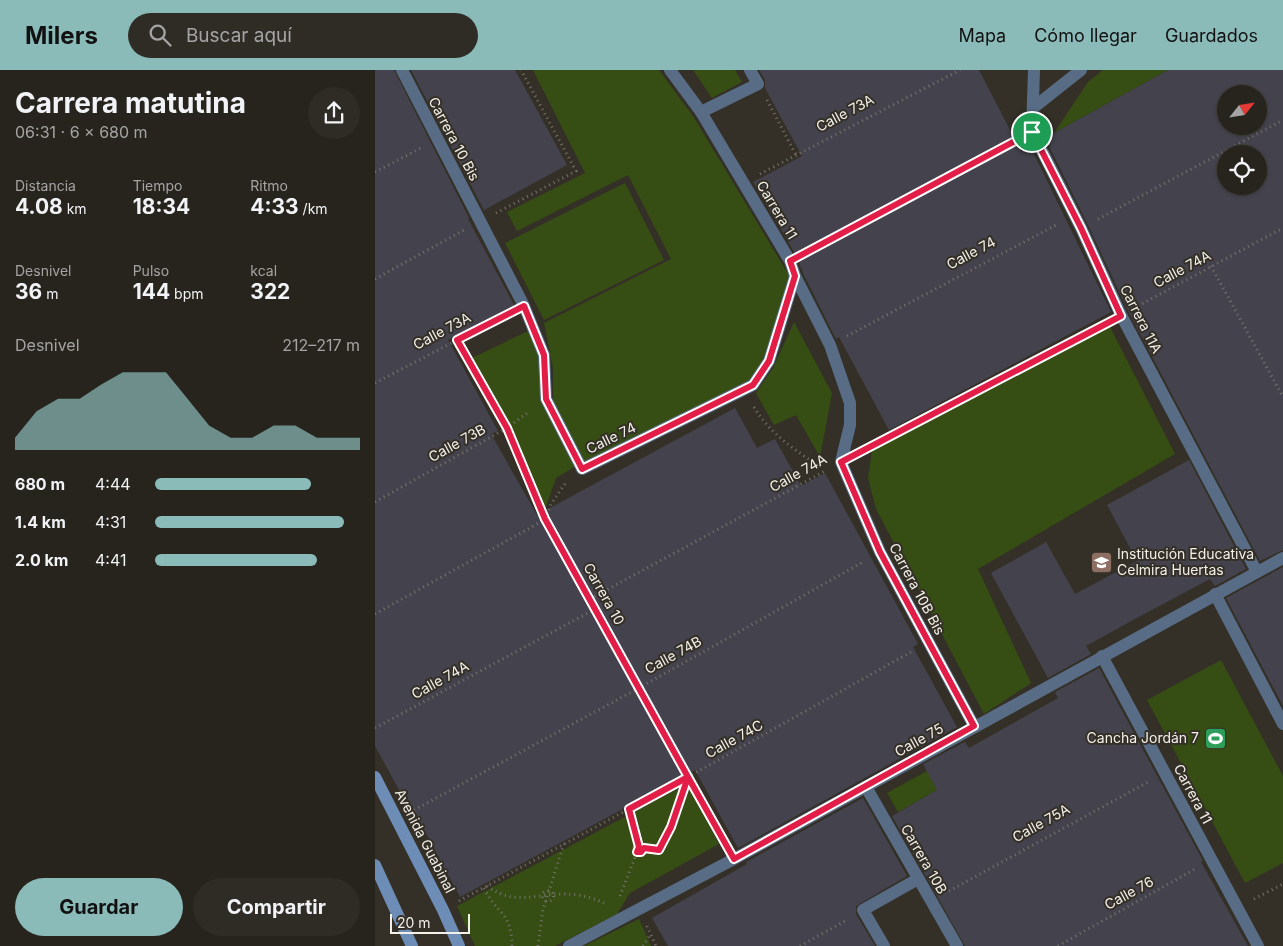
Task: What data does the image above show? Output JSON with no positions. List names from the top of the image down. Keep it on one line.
{"streets":{"main road":["Avenida Guabinal"],"street":["Carrera 10 Bis","Carrera 11","Calle 74","Carrera 11A","Carrera 10B Bis","Calle 75","Carrera 10B"],"path":["Calle 73A","Calle 74A","Calle 73B","Carrera 10","Calle 74B","Calle 74C","Calle 75A","Calle 76"]},"crossings":[["Calle 73A","Carrera 10 Bis"],["Calle 73A","Carrera 11"],["Calle 73A","Carrera 10"],["Carrera 11","Calle 74"],["Carrera 11","Calle 74A"],["Carrera 11","Carrera 10B Bis"],["Carrera 11","Calle 75"],["Carrera 11","Calle 75A"],["Carrera 11","Calle 76"],["Calle 74","Carrera 11A"],["Calle 74","Carrera 10"],["Calle 74A","Carrera 11A"],["Calle 74A","Carrera 10B Bis"],["Calle 74A","Carrera 10"],["Carrera 11A","Calle 75"],["Calle 73B","Carrera 10"],["Carrera 10B Bis","Calle 74B"],["Carrera 10B Bis","Calle 74C"],["Carrera 10B Bis","Calle 75"],["Carrera 10","Calle 74B"],["Carrera 10","Calle 74C"],["Carrera 10","Calle 75"],["Calle 74B","Avenida Guabinal"],["Calle 74C","Avenida Guabinal"],["Calle 75","Carrera 10B"],["Calle 75A","Carrera 10B"]],"places":{"school or university":["Institución Educativa Celmira Huertas"],"sports":["Cancha Jordán 7"]},"scale_bar":"20 m","north":"top right","page":{"header":"Milers","search":"Buscar aquí","nav":["Mapa","Cómo llegar","Guardados"],"heading":["Carrera matutina","06:31 · 6 × 680 m"],"stats":[["Distancia","4.08 km"],["Tiempo","18:34"],["Ritmo","4:33 /km"],["Desnivel","36 m"],["Pulso","144 bpm"],["kcal","322"]],"chart":["Desnivel","212–217 m"],"list":[{"name":"680 m","note":"4:44"},{"name":"1.4 km","note":"4:31"},{"name":"2.0 km","note":"4:41"}],"buttons":["Guardar","Compartir"],"scale":"20 m"}}
